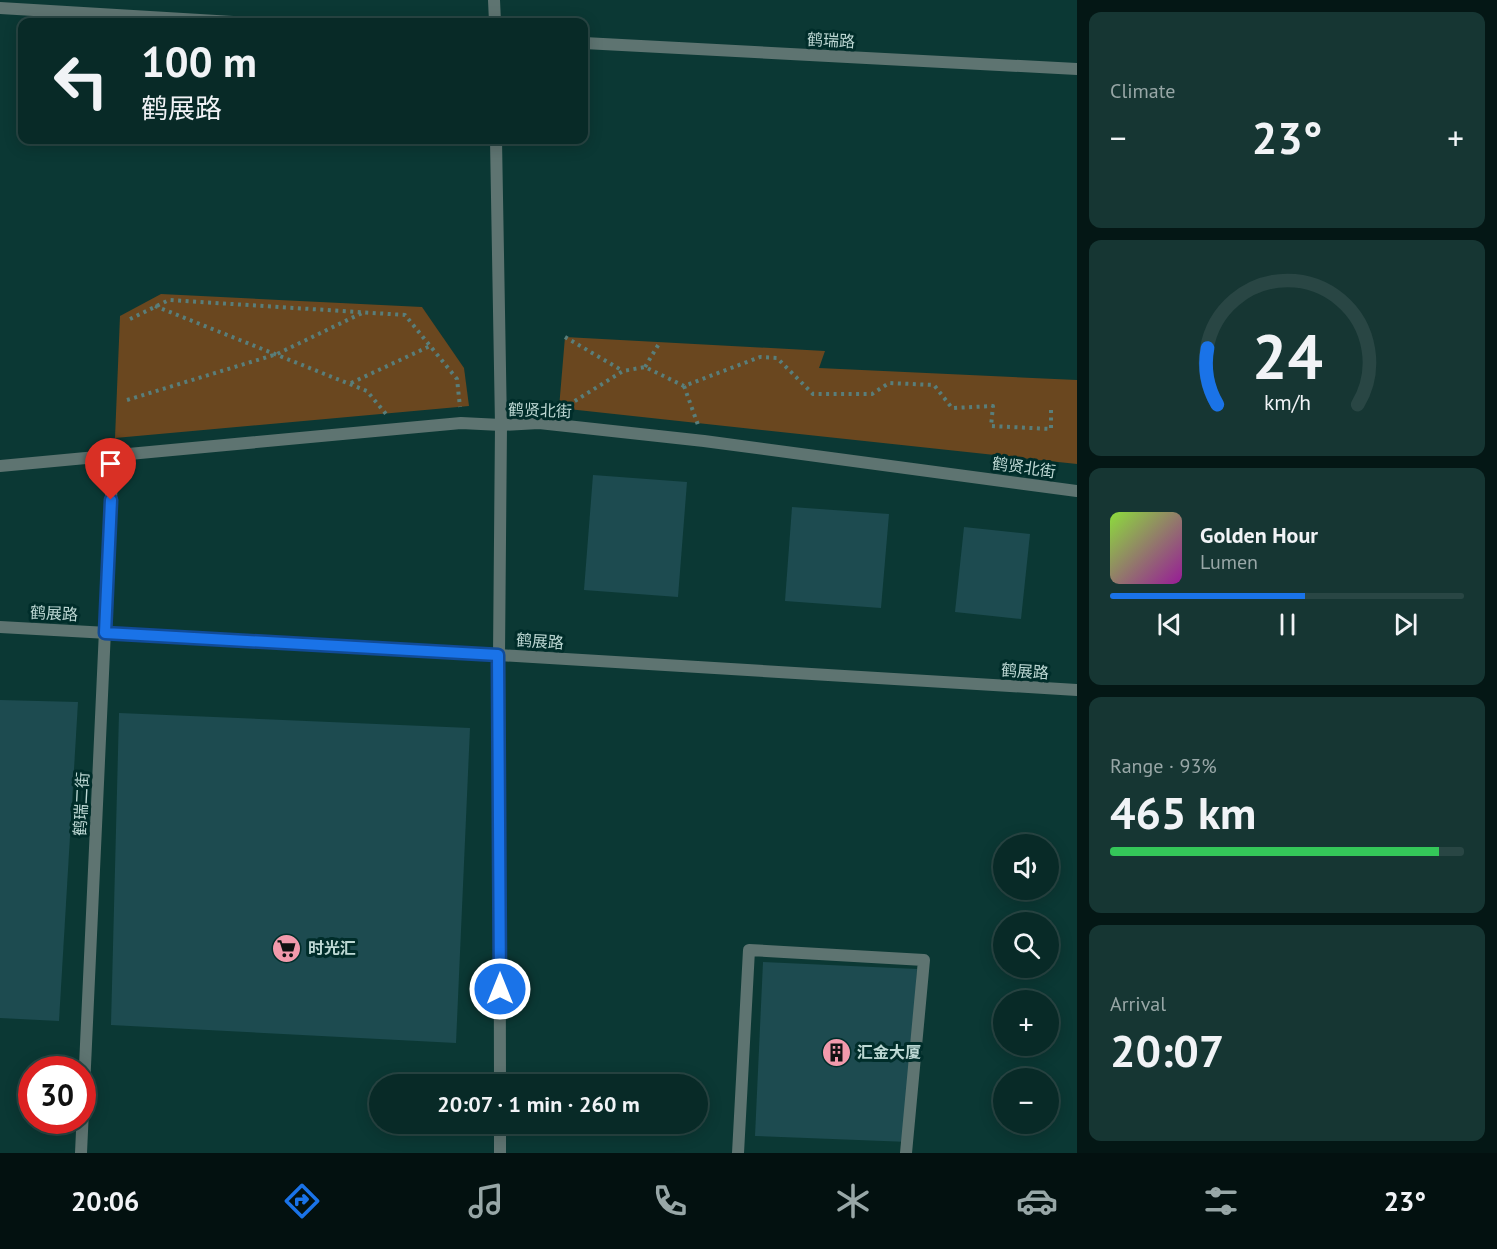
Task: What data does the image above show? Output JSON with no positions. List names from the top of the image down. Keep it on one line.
{"streets":{"street":["鹤瑞路","鹤贤北街","鹤展路","鹤瑞二街"]},"crossings":[["鹤贤北街","鹤瑞二街"],["鹤展路","鹤瑞二街"]],"places":{"supermarket":["时光汇"],"building":["汇金大厦"]},"page":{"tile":["Climate",["Range · 93%","465 km"],["Arrival","20:07"]],"turn":["100 m","鹤展路"],"heat":["−","23°","+"],"song":["Golden Hour","Lumen"],"map_buttons":["+","−"],"limit":"30","trip":"20:07 · 1 min · 260 m","tabs":["20:06","23°"],"gauge":["24","km/h"]}}
